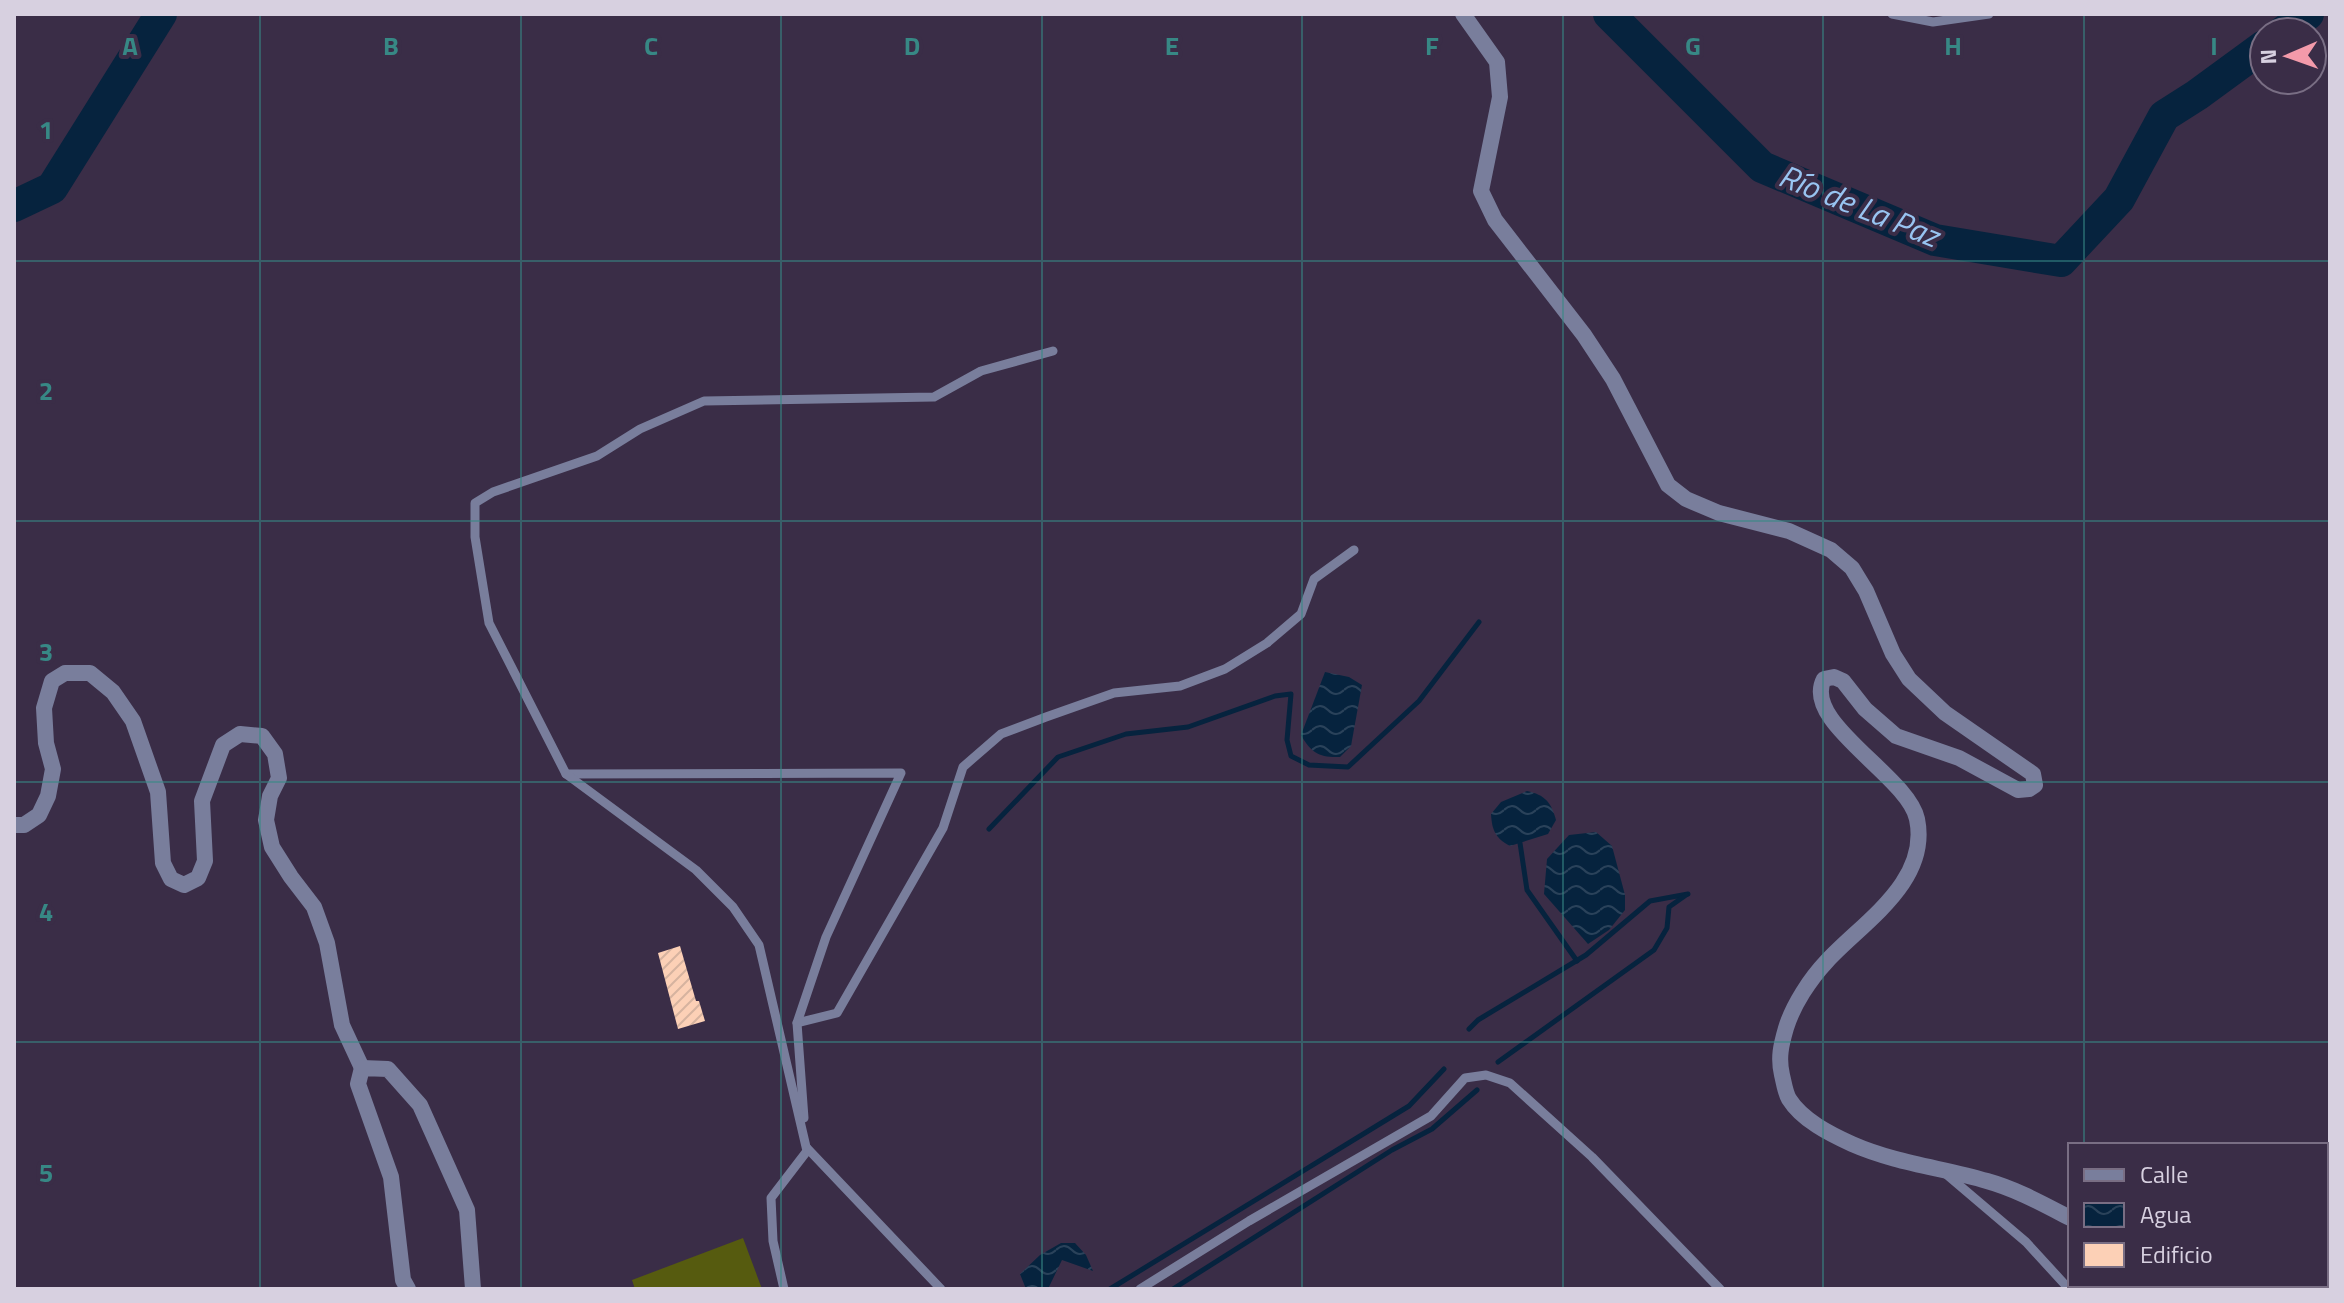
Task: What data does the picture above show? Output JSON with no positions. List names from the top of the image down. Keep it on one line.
{"water":["Río de La Paz"],"legend":["Calle","Agua","Edificio"],"north":"left","grid":{"columns":["A","B","C","D","E","F","G","H","I"],"rows":["1","2","3","4","5"]}}
